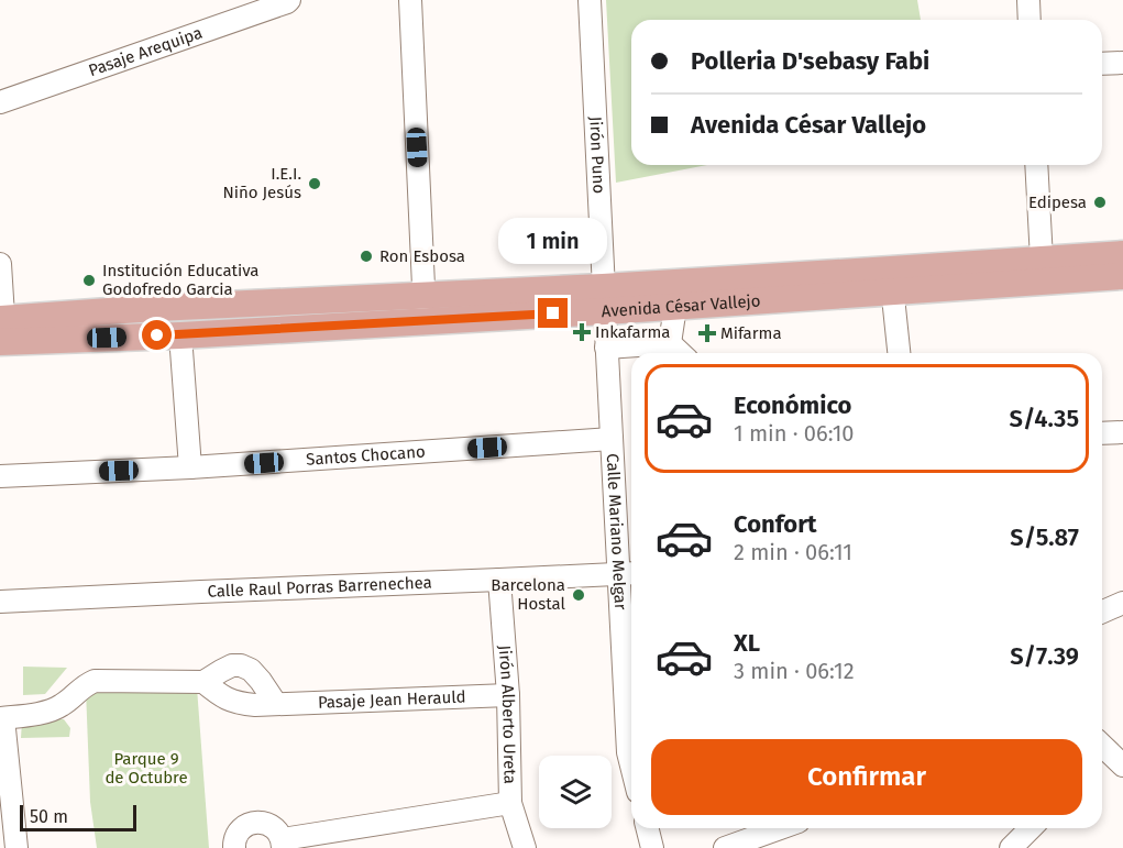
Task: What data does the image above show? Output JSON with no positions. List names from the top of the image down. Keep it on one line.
{"streets":{"main road":["Avenida César Vallejo"],"street":["Pasaje Arequipa","Jirón Puno","Santos Chocano","Calle Mariano Melgar","Calle Raul Porras Barrenechea","Pasaje Jean Herauld","Jirón Alberto Ureta"]},"crossings":[["Jirón Puno","Avenida César Vallejo"],["Jirón Puno","Calle Mariano Melgar"],["Avenida César Vallejo","Calle Mariano Melgar"],["Santos Chocano","Calle Mariano Melgar"],["Calle Mariano Melgar","Calle Raul Porras Barrenechea"],["Calle Raul Porras Barrenechea","Jirón Alberto Ureta"],["Pasaje Jean Herauld","Jirón Alberto Ureta"]],"parks":["Parque 9 de Octubre"],"places":{"other":["I.E.I. Niño Jesús","Edipesa","Ron Esbosa","Institución Educativa Godofredo Garcia","Barcelona Hostal"],"health":["Inkafarma","Mifarma"]},"scale_bar":"50 m","page":{"banner":["Polleria D'sebasy Fabi","Avenida César Vallejo"],"bubble":"1 min","list":[{"name":"Económico","note":"1 min · 06:10","value":"S/4.35"},{"name":"Confort","note":"2 min · 06:11","value":"S/5.87"},{"name":"XL","note":"3 min · 06:12","value":"S/7.39"}],"buttons":"Confirmar","scale":"50 m"}}
